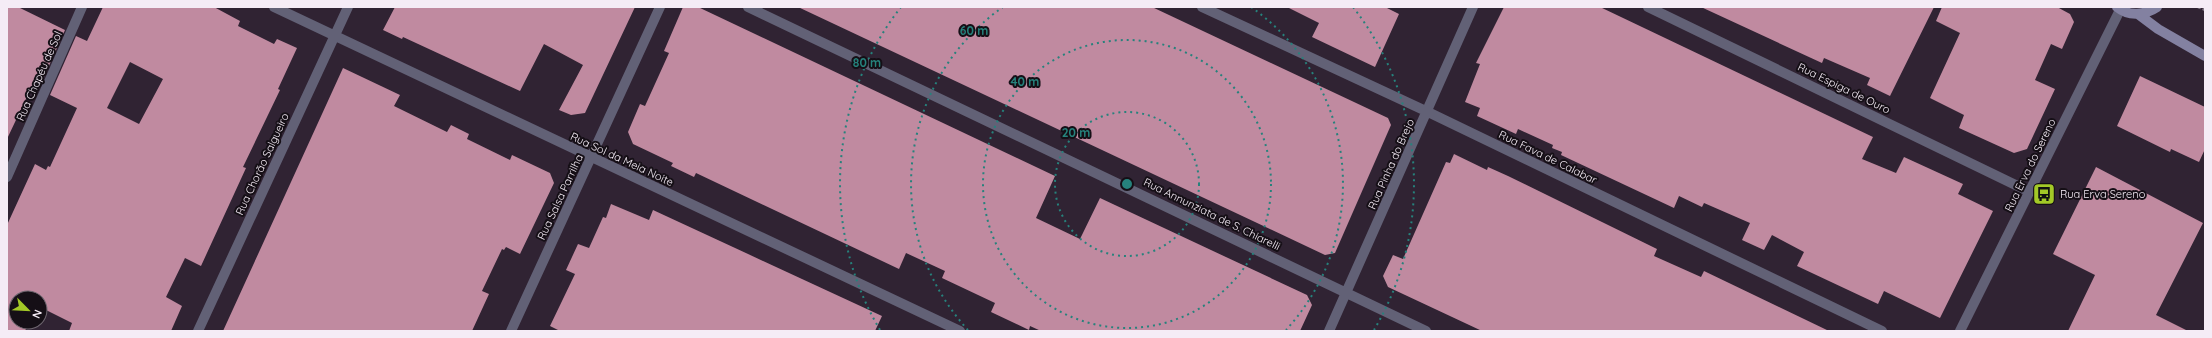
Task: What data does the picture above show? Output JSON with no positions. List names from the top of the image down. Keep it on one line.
{"streets":{"street":["Rua Chapéu de Sol","Rua Espiga de Ouro","Rua Fava de Calabar","Rua Sol da Meia Noite","Rua Chorão Salgueiro","Rua Pinha do Brejo","Rua Erva do Sereno","Rua Salsa Parrilha","Rua Annunziata de S. Chiarelli"]},"crossings":[["Rua Espiga de Ouro","Rua Erva do Sereno"],["Rua Fava de Calabar","Rua Pinha do Brejo"],["Rua Sol da Meia Noite","Rua Chorão Salgueiro"],["Rua Sol da Meia Noite","Rua Salsa Parrilha"],["Rua Pinha do Brejo","Rua Annunziata de S. Chiarelli"]],"places":{"bus stop":["Rua Erva Sereno"]},"north":"bottom right","rings":["60 m","80 m","40 m","20 m"]}
